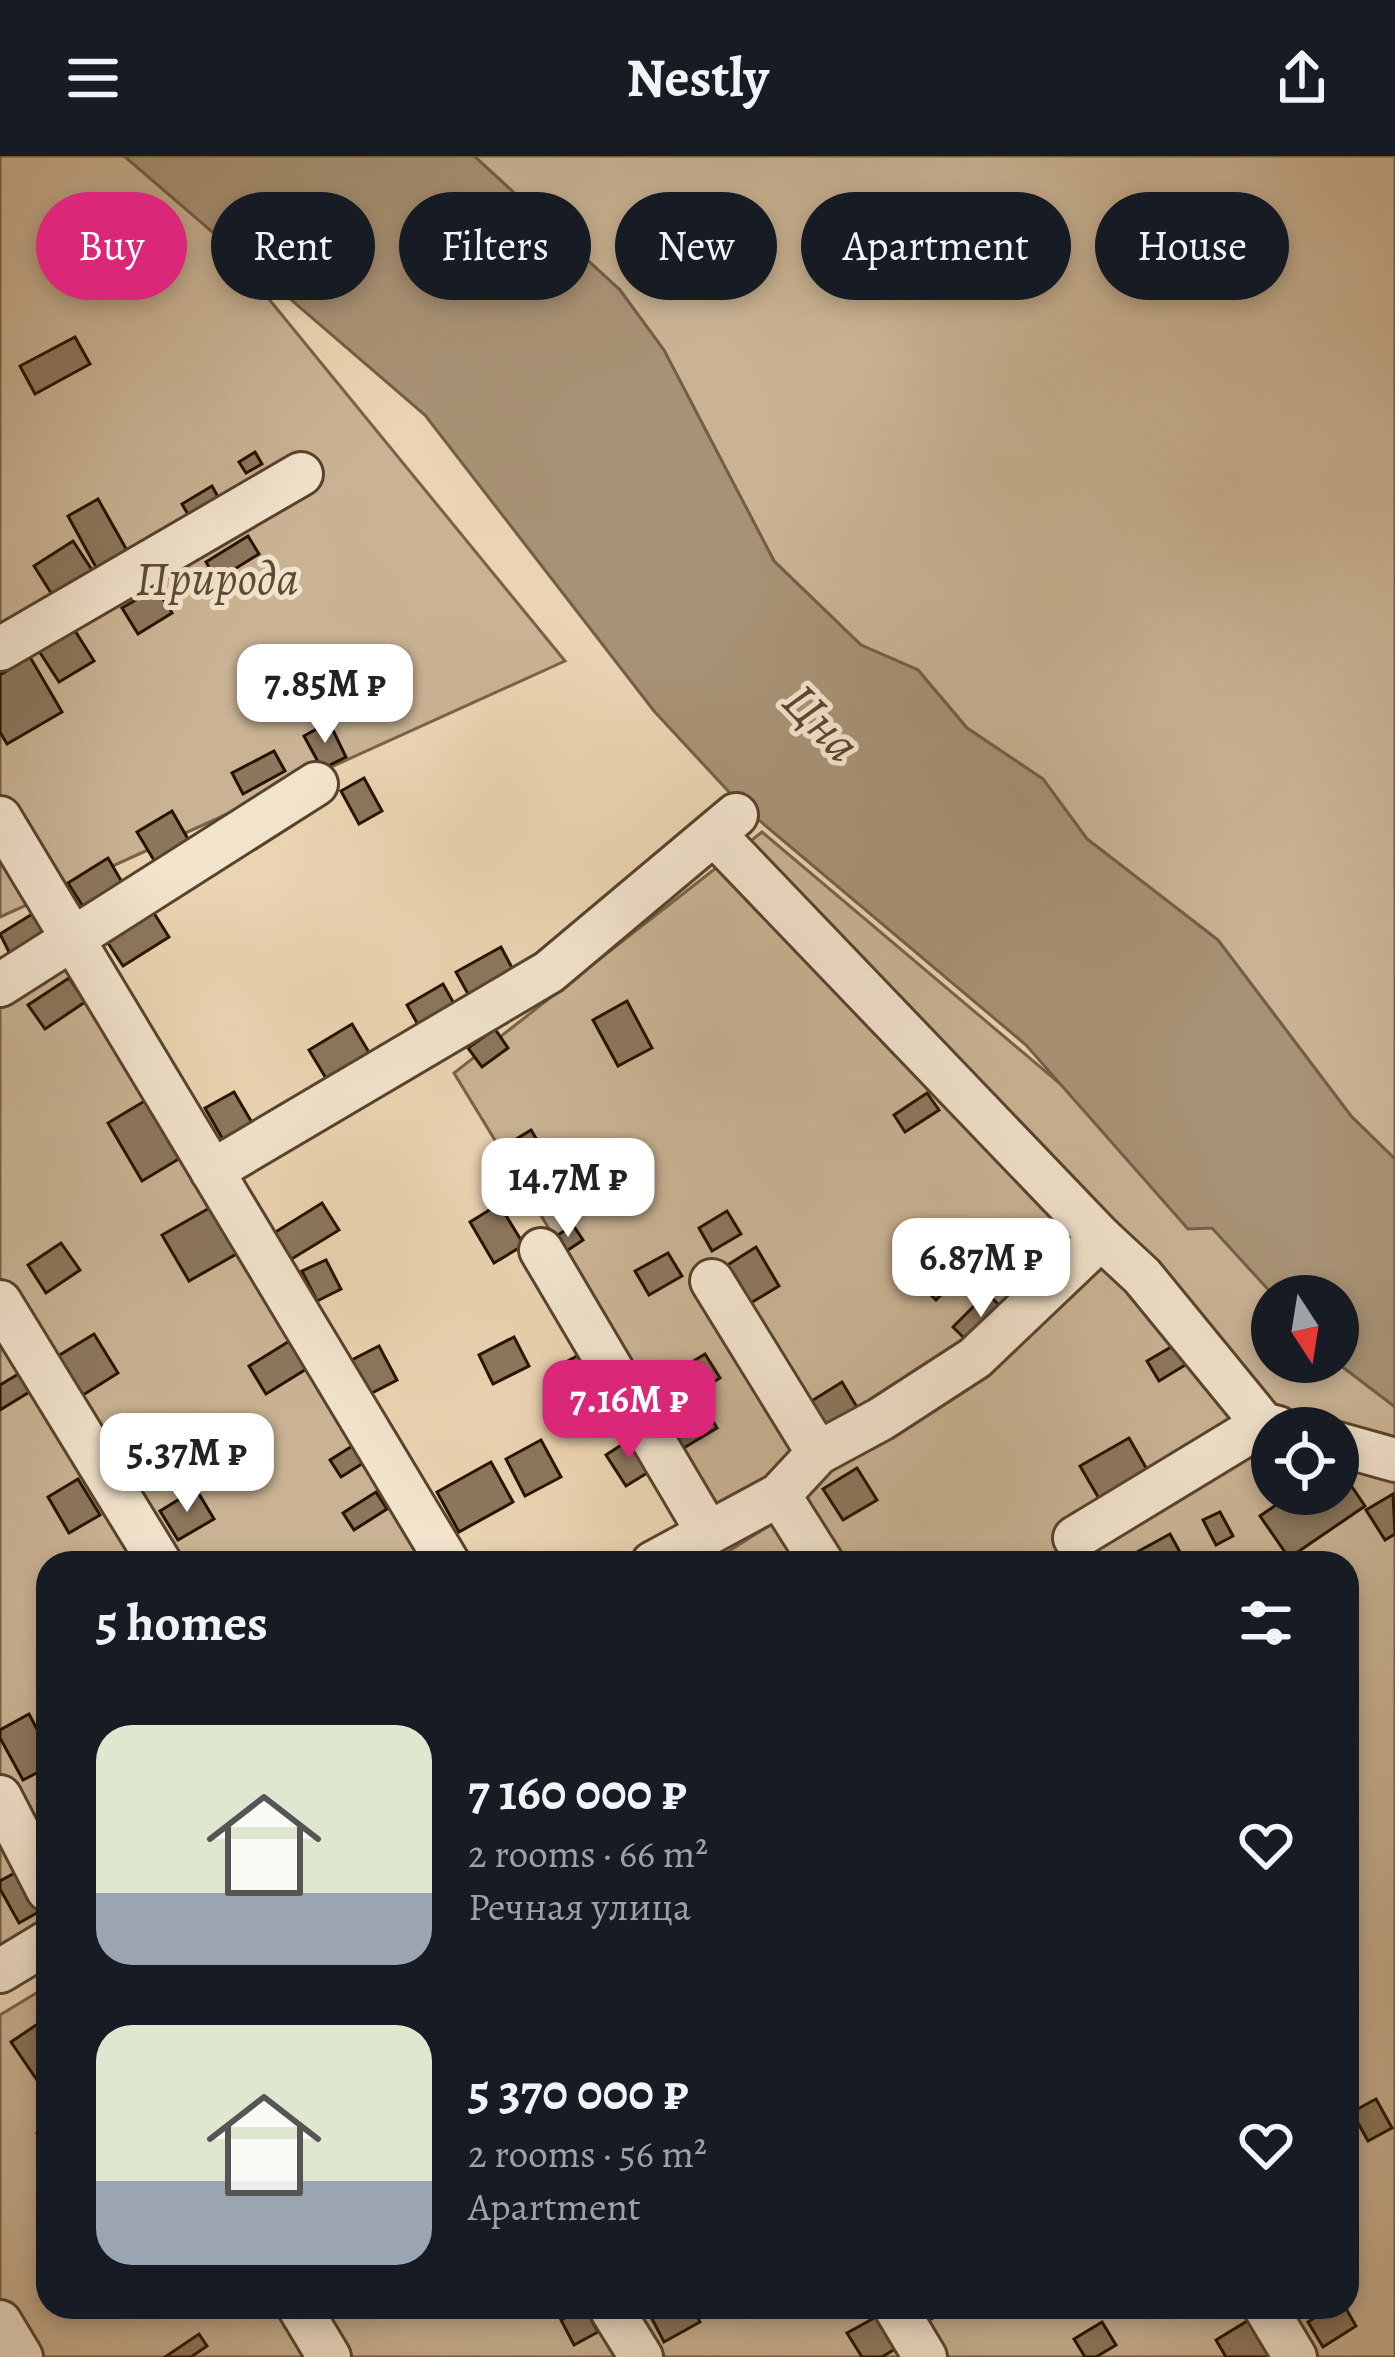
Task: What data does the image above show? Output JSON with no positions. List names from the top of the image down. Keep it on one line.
{"water":["Цна"],"parks":["Природа"],"north":"bottom","page":{"header":"Nestly","chip":["Buy","Rent","Filters","New","Apartment","House"],"price":["7.85M ₽","14.7M ₽","6.87M ₽","7.16M ₽","5.37M ₽"],"heading":"5 homes","list":[{"name":"7 160 000 ₽","note":"2 rooms · 66 m² · Речная улица"},{"name":"5 370 000 ₽","note":"2 rooms · 56 m² · Apartment"}]}}
